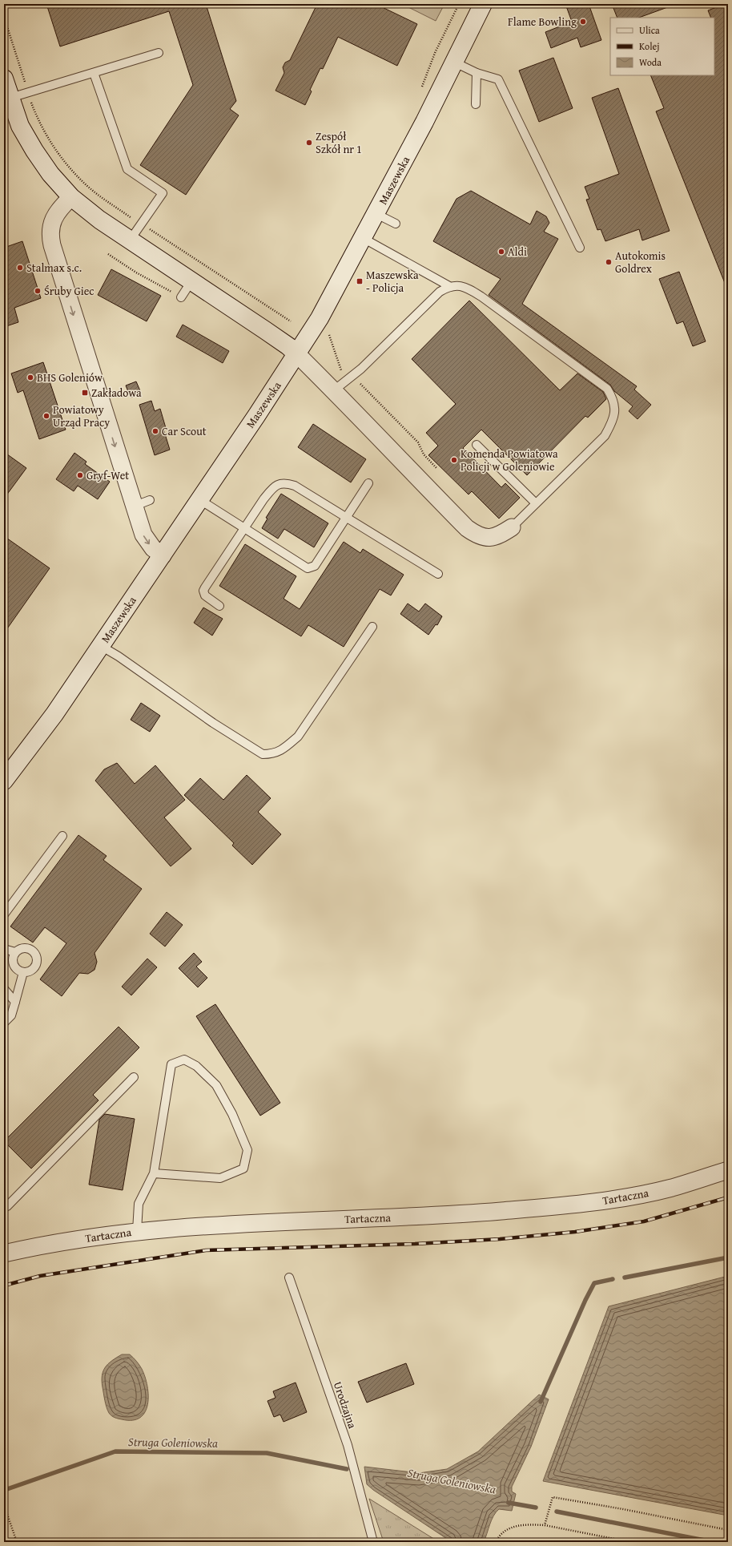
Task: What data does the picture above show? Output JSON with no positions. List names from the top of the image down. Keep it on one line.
{"streets":{"street":["Maszewska","Tartaczna"],"lane":["Urodzajna"]},"water":["Struga Goleniowska"],"places":{"other":["Flame Bowling","Zespół Szkół nr 1","Aldi","Autokomis Goldrex","Stalmax s.c.","Śruby Giec","BHS Goleniów","Powiatowy Urząd Pracy","Car Scout","Komenda Powiatowa Policji w Goleniowie","Gryf-Wet"],"transit":["Maszewska - Policja","Zakładowa"]},"legend":["Ulica","Kolej","Woda"]}
